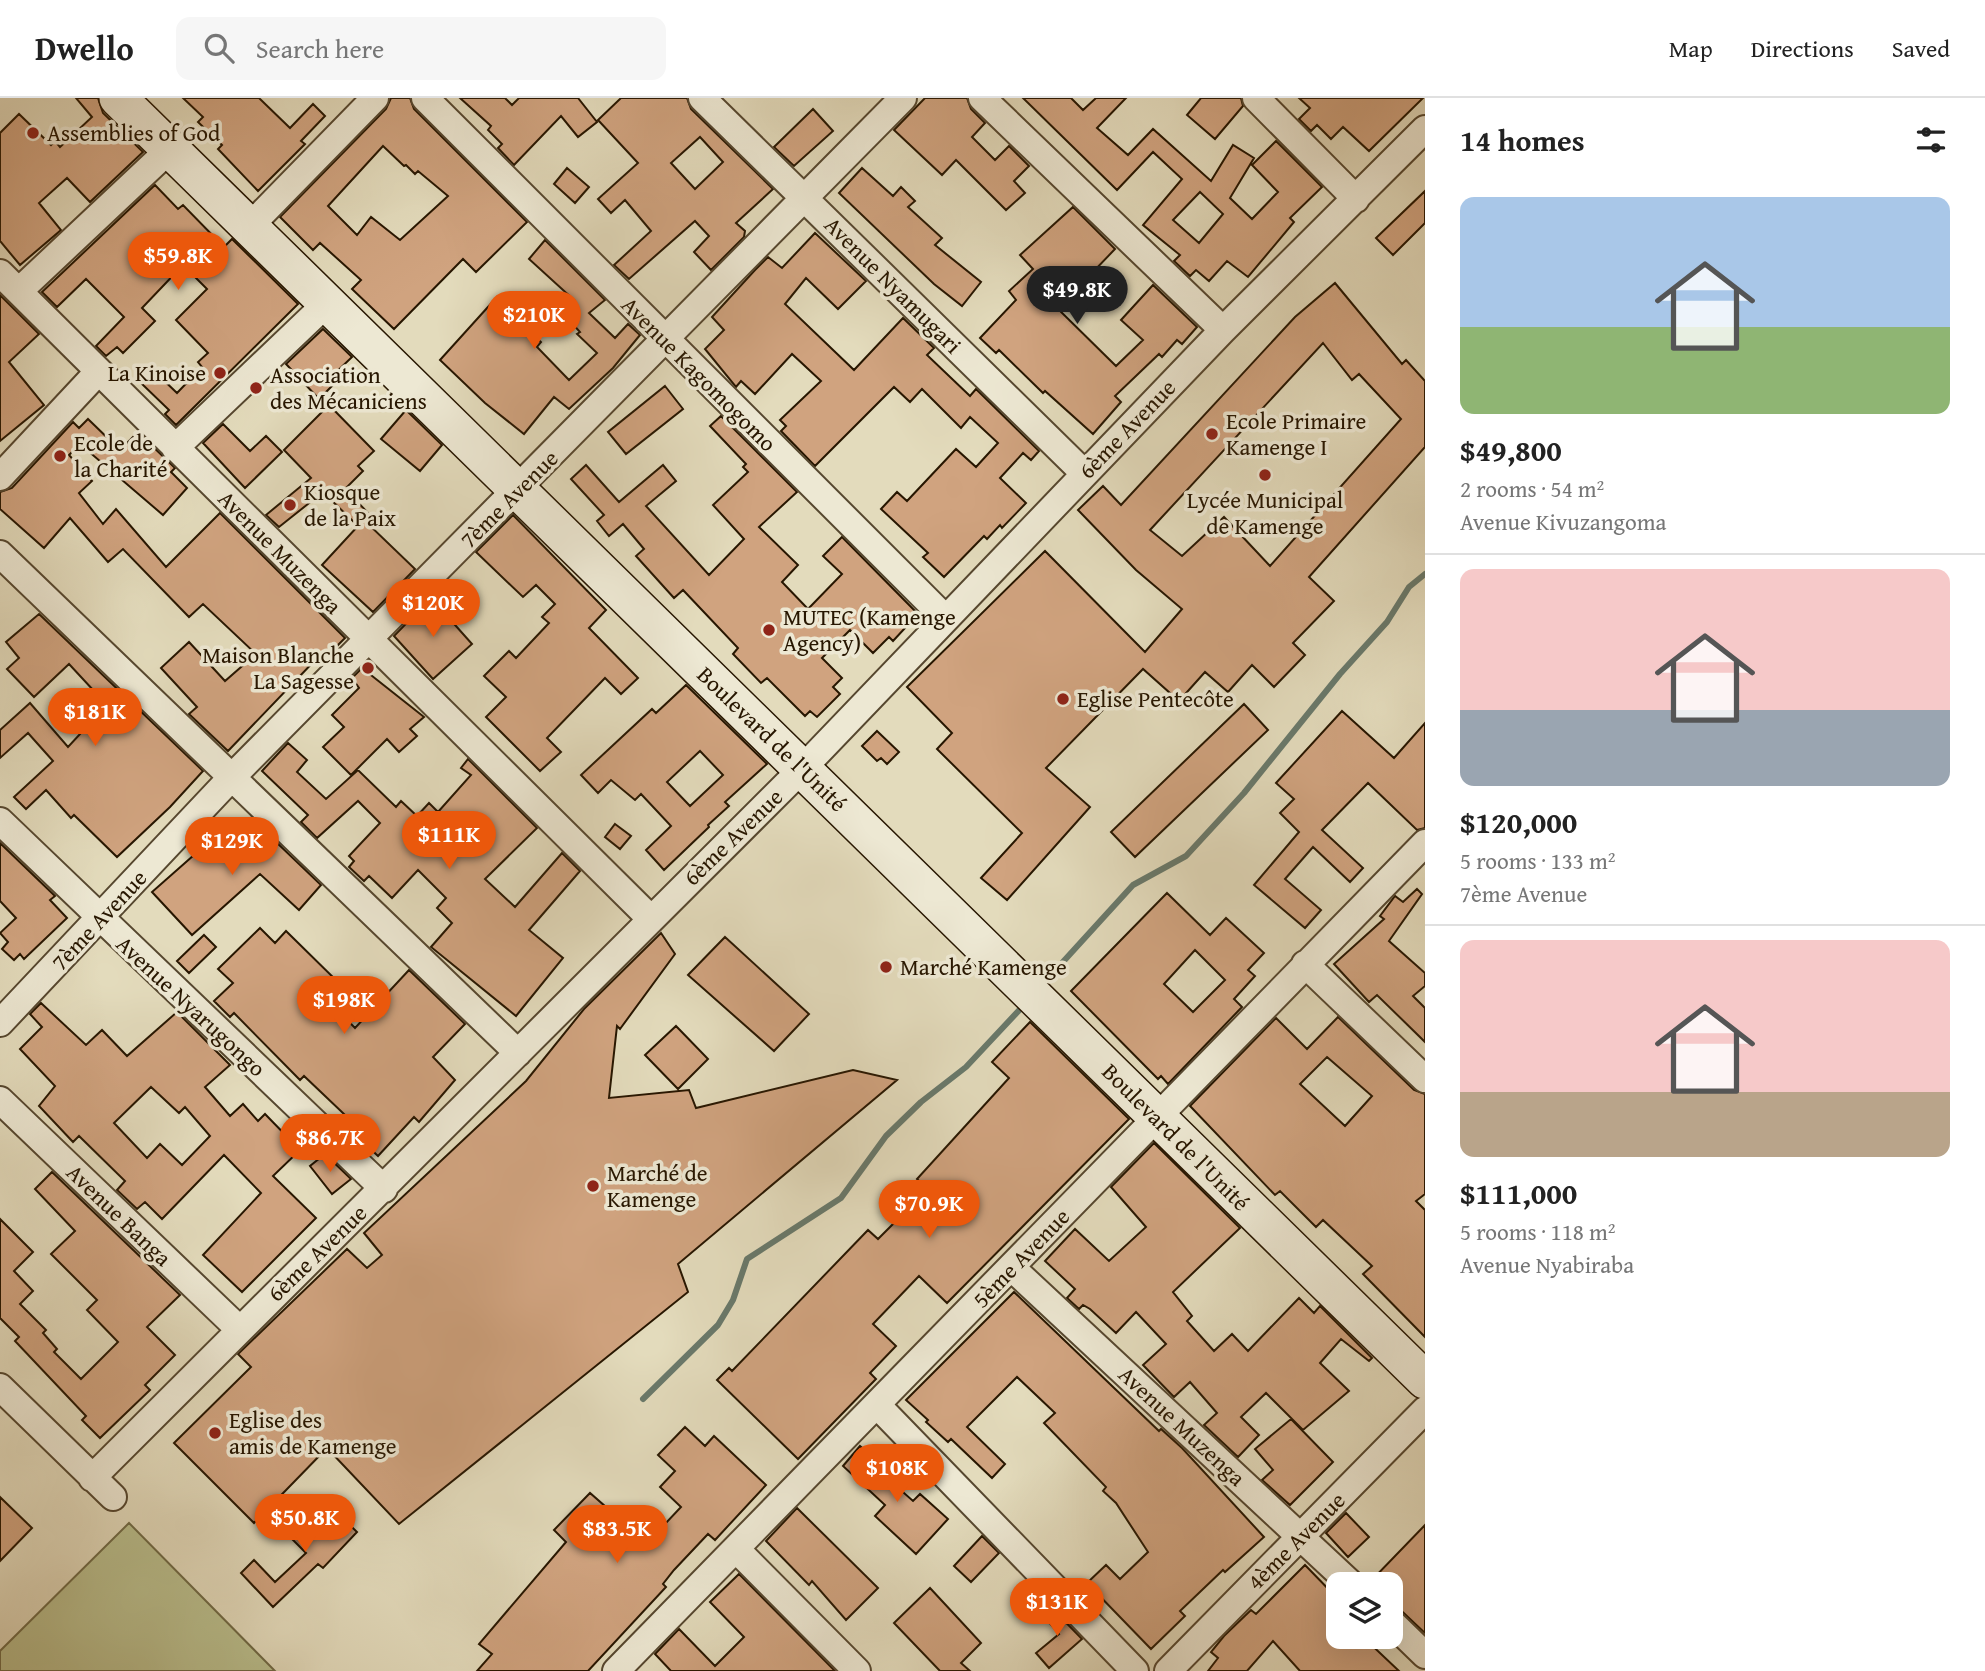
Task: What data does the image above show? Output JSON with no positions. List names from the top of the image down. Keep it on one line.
{"streets":{"street":["Avenue Nyamugari","Avenue Kagomogomo","6ème Avenue","7ème Avenue","Avenue Muzenga","Boulevard de l'Unité","Avenue Nyarugongo","Avenue Banga","5ème Avenue","4ème Avenue"]},"crossings":[["Avenue Nyamugari","6ème Avenue"],["Avenue Nyamugari","7ème Avenue"],["Avenue Kagomogomo","6ème Avenue"],["Avenue Kagomogomo","7ème Avenue"],["6ème Avenue","Avenue Muzenga"],["6ème Avenue","Boulevard de l'Unité"],["6ème Avenue","Avenue Nyarugongo"],["6ème Avenue","Avenue Banga"],["7ème Avenue","Avenue Muzenga"],["7ème Avenue","Boulevard de l'Unité"],["7ème Avenue","Avenue Nyarugongo"],["Avenue Muzenga","5ème Avenue"],["Avenue Muzenga","4ème Avenue"],["Boulevard de l'Unité","5ème Avenue"]],"places":["Assemblies of God","La Kinoise","Association des Mécaniciens","Ecole Primaire Kamenge I","Ecole de la Charité","Lycée Municipal de Kamenge","Kiosque de la Paix","MUTEC (Kamenge Agency)","Maison Blanche La Sagesse","Eglise Pentecôte","Marché Kamenge","Marché de Kamenge","Eglise des amis de Kamenge"],"page":{"header":"Dwello","search":"Search here","nav":["Map","Directions","Saved"],"heading":"14 homes","list":[{"name":"$49,800","note":"2 rooms · 54 m² · Avenue Kivuzangoma"},{"name":"$120,000","note":"5 rooms · 133 m² · 7ème Avenue"},{"name":"$111,000","note":"5 rooms · 118 m² · Avenue Nyabiraba"}],"price":["$59.8K","$49.8K","$210K","$120K","$181K","$111K","$129K","$198K","$86.7K","$70.9K","$108K","$50.8K","$83.5K","$131K"]}}
